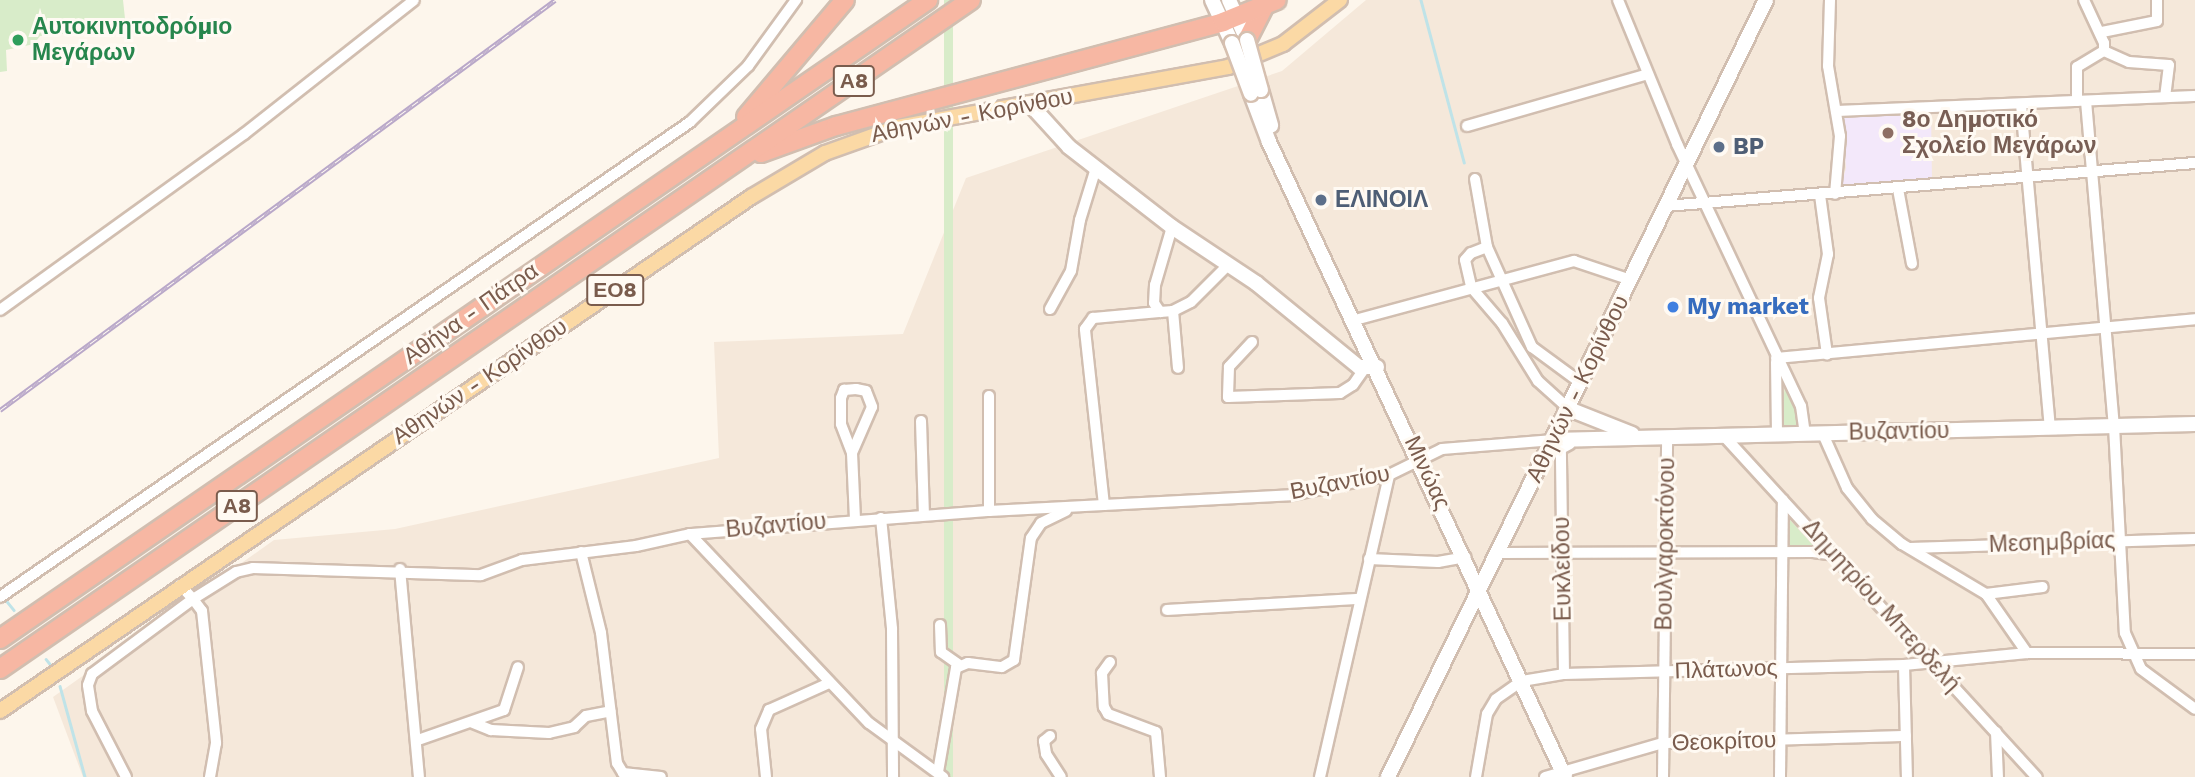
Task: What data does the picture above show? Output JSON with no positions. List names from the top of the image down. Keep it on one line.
{"streets":{"highway":["Α8","Αθήνα - Πάτρα"],"main road":["Αθηνών - Κορίνθου","ΕΟ8","Βυζαντίου","Μινώας"],"street":["Μεσημβρίας","Βουλγαροκτόνου","Ευκλείδου","Δημητρίου Μπερδελή","Πλάτωνος","Θεοκρίτου"]},"crossings":[["Αθηνών - Κορίνθου","Βυζαντίου"],["Αθηνών - Κορίνθου","Μινώας"],["Βυζαντίου","Μινώας"],["Βυζαντίου","Βουλγαροκτόνου"],["Βυζαντίου","Ευκλείδου"],["Βυζαντίου","Δημητρίου Μπερδελή"],["Μινώας","Πλάτωνος"],["Μινώας","Θεοκρίτου"],["Βουλγαροκτόνου","Πλάτωνος"],["Βουλγαροκτόνου","Θεοκρίτου"],["Ευκλείδου","Πλάτωνος"],["Δημητρίου Μπερδελή","Πλάτωνος"]],"places":["Αυτοκινητοδρόμιο Μεγάρων","8ο Δημοτικό Σχολείο Μεγάρων","BP","ΕΛΙΝΟΙΛ","My market"]}
